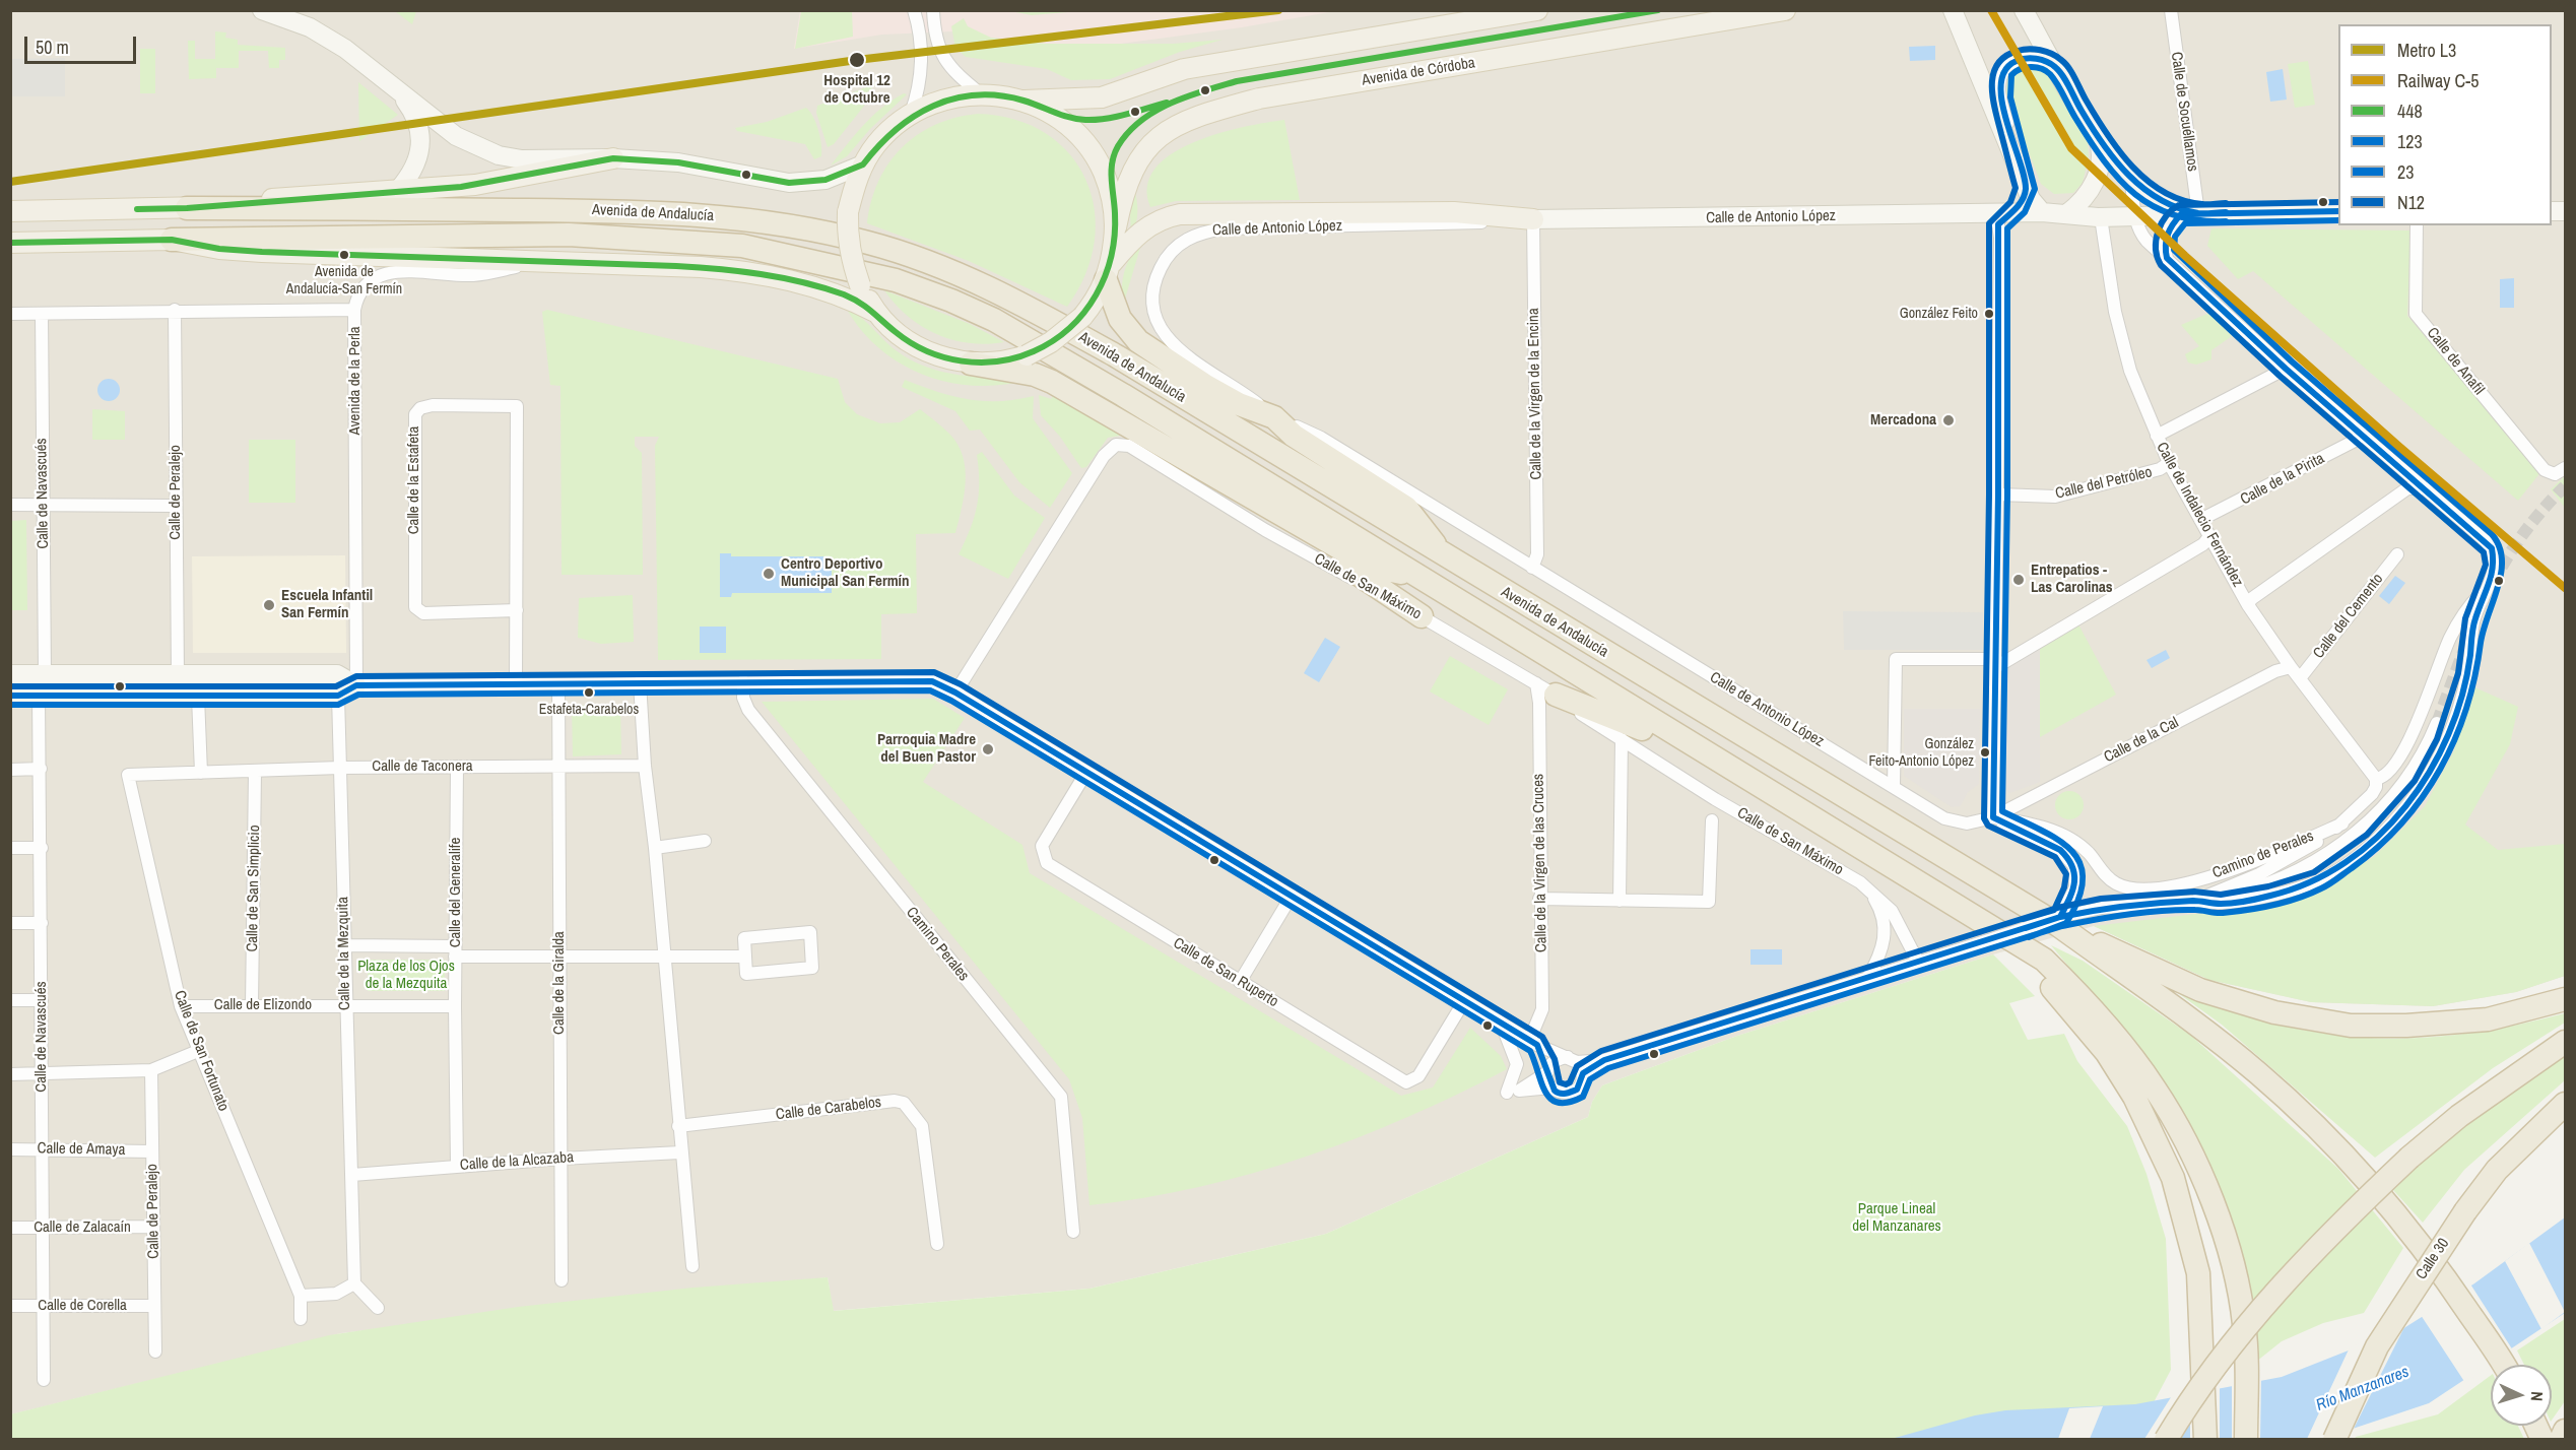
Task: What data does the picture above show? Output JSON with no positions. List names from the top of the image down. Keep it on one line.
{"streets":{"highway":["Avenida de Andalucía","Calle 30"],"main road":["Avenida de Córdoba"],"street":["Calle de Socuéllamos","Calle de Antonio López","Calle de Anafil","Avenida de la Perla","Calle de la Virgen de la Encina","Calle de la Pirita","Calle de la Estafeta","Calle del Petróleo","Calle de Peralejo","Calle de Navascués","Calle de Indalecio Fernández","Calle de San Máximo","Calle del Cemento","Calle de la Cal","Calle de Taconera","Camino de Perales","Calle de la Virgen de las Cruces","Calle de San Simplicio","Calle del Generalife","Camino Perales","Calle de la Mezquita","Calle de San Ruperto","Calle de la Giralda","Calle de Elizondo","Calle de San Fortunato","Calle de Carabelos","Calle de Amaya","Calle de la Alcazaba","Calle de Zalacaín","Calle de Corella"]},"crossings":[["Calle de Socuéllamos","Calle de Antonio López"],["Avenida de Andalucía","Camino de Perales"],["Calle de Antonio López","Calle de la Virgen de la Encina"],["Calle de Antonio López","Calle de Indalecio Fernández"],["Calle de Antonio López","Calle de la Cal"],["Calle de Antonio López","Camino de Perales"],["Avenida de la Perla","Calle de Peralejo"],["Avenida de la Perla","Calle de Navascués"],["Calle de la Pirita","Calle de Indalecio Fernández"],["Calle del Petróleo","Calle de Indalecio Fernández"],["Calle de Peralejo","Calle de Amaya"],["Calle de Peralejo","Calle de Zalacaín"],["Calle de Peralejo","Calle de Corella"],["Calle de Navascués","Calle de Amaya"],["Calle de Navascués","Calle de Zalacaín"],["Calle de Navascués","Calle de Corella"],["Calle de Indalecio Fernández","Calle del Cemento"],["Calle de Indalecio Fernández","Calle de la Cal"],["Calle de Indalecio Fernández","Camino de Perales"],["Calle de San Máximo","Camino de Perales"],["Calle de San Máximo","Calle de la Virgen de las Cruces"],["Calle de la Cal","Camino de Perales"],["Calle de Taconera","Calle de San Simplicio"],["Calle de Taconera","Calle del Generalife"],["Calle de Taconera","Calle de la Mezquita"],["Calle de Taconera","Calle de la Giralda"],["Calle de Taconera","Calle de San Fortunato"],["Calle de San Simplicio","Calle de Elizondo"],["Calle del Generalife","Calle de Elizondo"],["Calle del Generalife","Calle de la Alcazaba"],["Calle de la Mezquita","Calle de Elizondo"],["Calle de la Mezquita","Calle de la Alcazaba"],["Calle de la Giralda","Calle de la Alcazaba"],["Calle de Elizondo","Calle de San Fortunato"]],"water":["Río Manzanares"],"parks":["Plaza de los Ojos de la Mezquita","Parque Lineal del Manzanares"],"places":["Hospital 12 de Octubre","Avenida de Andalucía-San Fermín","González Feito","Mercadona","Centro Deportivo Municipal San Fermín","Entrepatios - Las Carolinas","Escuela Infantil San Fermín","Estafeta-Carabelos","Parroquia Madre del Buen Pastor","González Feito-Antonio López"],"lines":["metro line L3","rail line C-5","transit line 448","transit line N12","transit line 123","transit line 23"],"legend":["Metro L3","Railway C-5","448","123","23","N12"],"scale_bar":"50 m","north":"right"}
